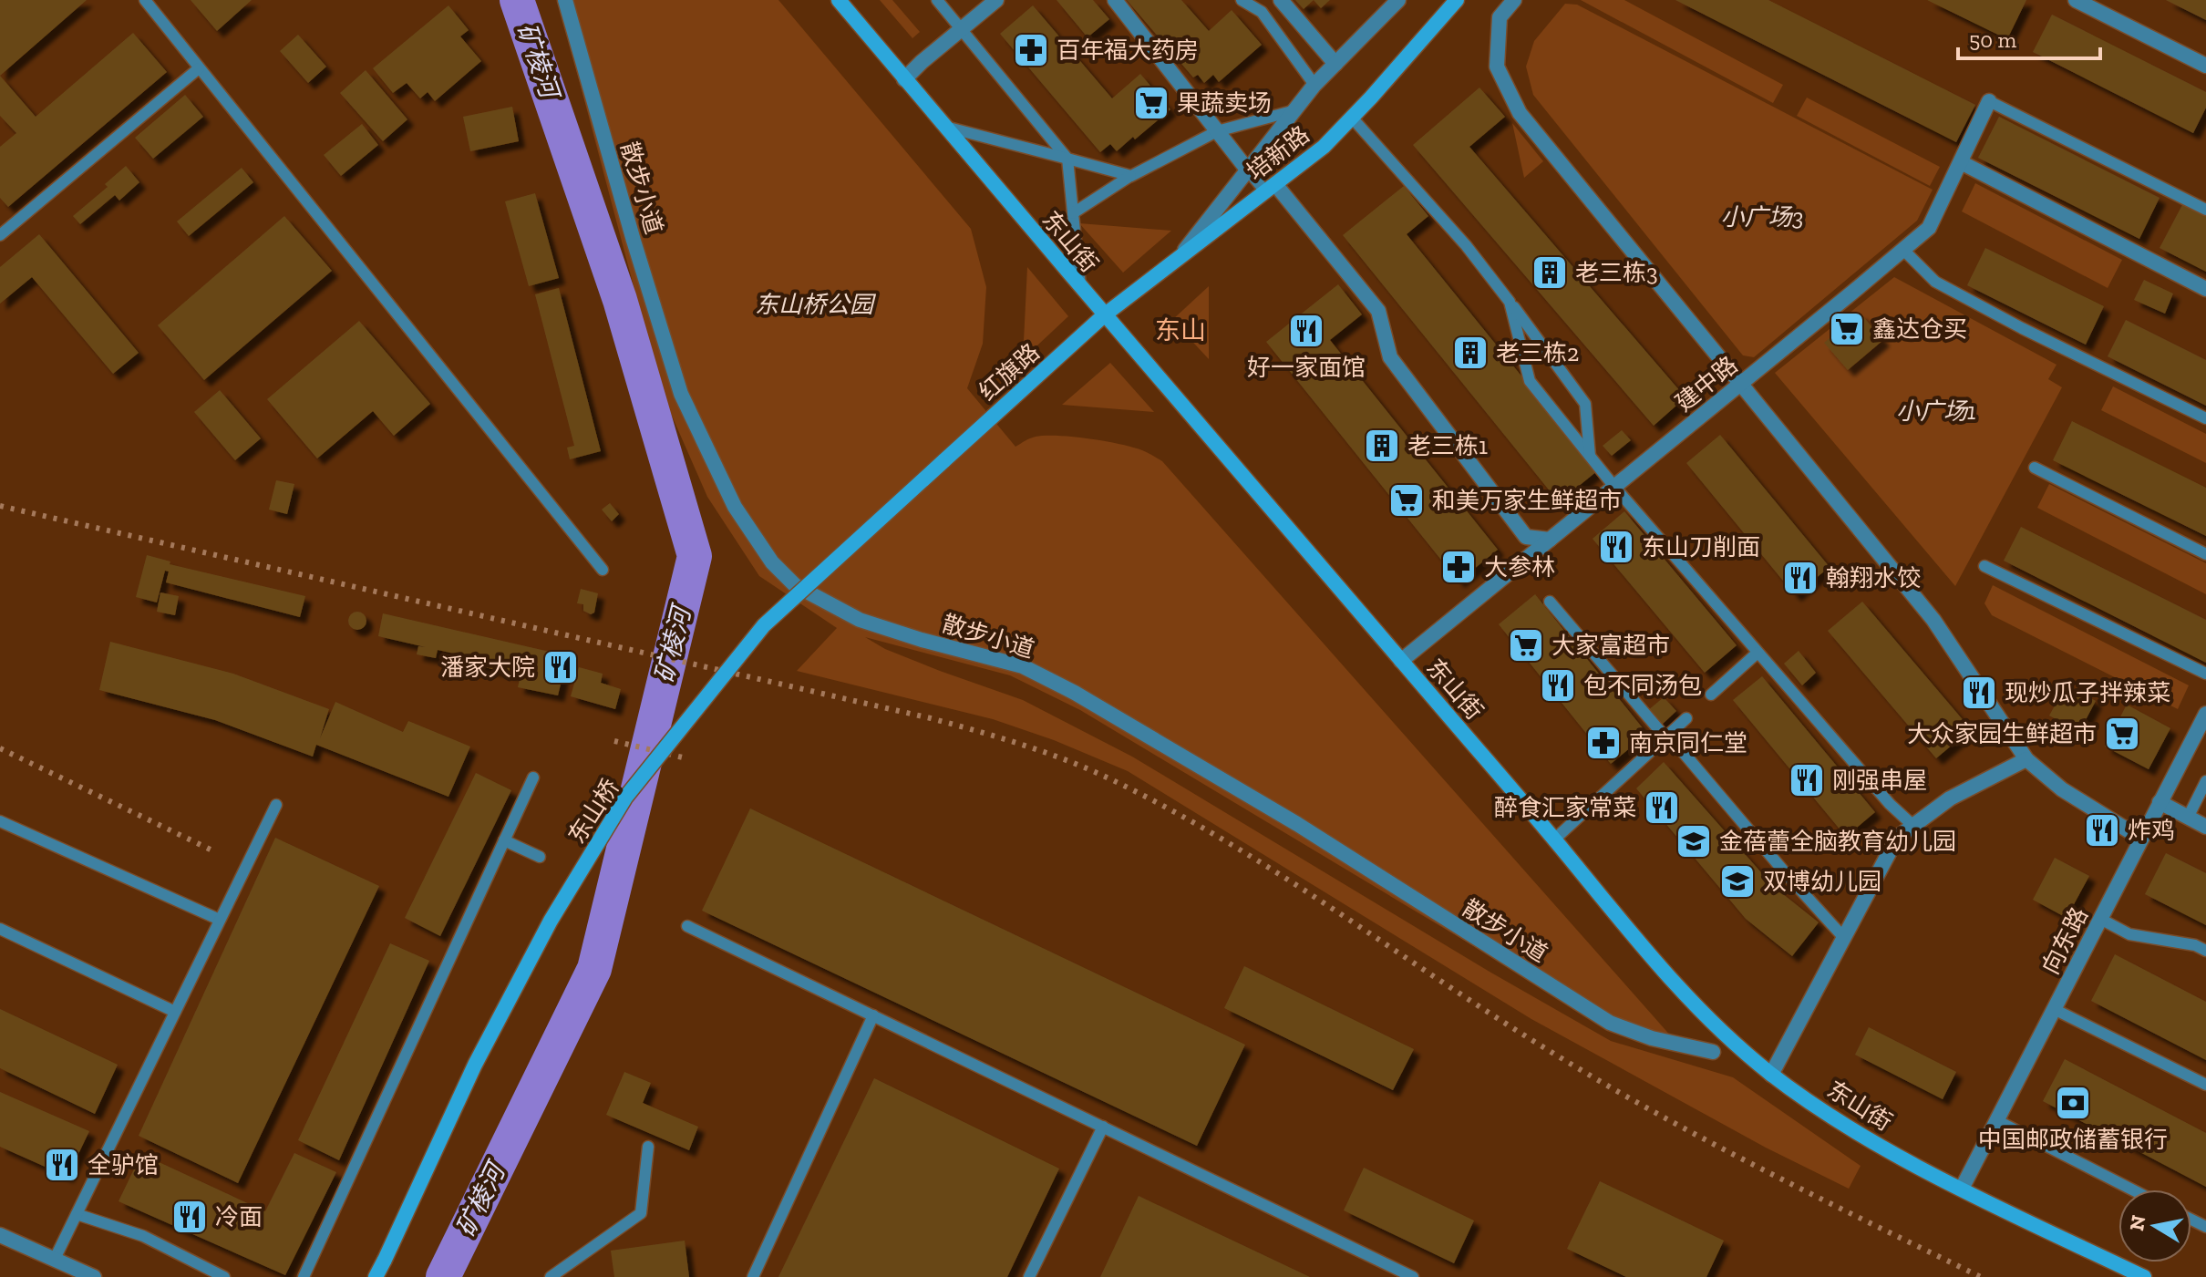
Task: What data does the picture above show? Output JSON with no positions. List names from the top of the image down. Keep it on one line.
{"streets":{"main road":["培新路","东山街","红旗路","东山桥"],"street":["散步小道","建中路","向东路"]},"crossings":[["培新路","东山街"],["培新路","红旗路"],["东山街","红旗路"],["东山街","建中路"],["东山街","向东路"],["红旗路","东山桥"]],"districts":["东山"],"water":["矿棱河"],"parks":["小广场3","东山桥公园","小广场1"],"places":{"pharmacy":["百年福大药房","大参林","南京同仁堂"],"supermarket":["果蔬卖场","鑫达仓买","和美万家生鲜超市","大家富超市","大众家园生鲜超市"],"building":["老三栋3","老三栋2","老三栋1"],"restaurant":["好一家面馆","东山刀削面","翰翔水饺","潘家大院","包不同汤包","现炒瓜子拌辣菜","刚强串屋","醉食汇家常菜","炸鸡","全驴馆","冷面"],"school or university":["金蓓蕾全脑教育幼儿园","双博幼儿园"],"bank":["中国邮政储蓄银行"]},"scale_bar":"50 m","north":"left"}
